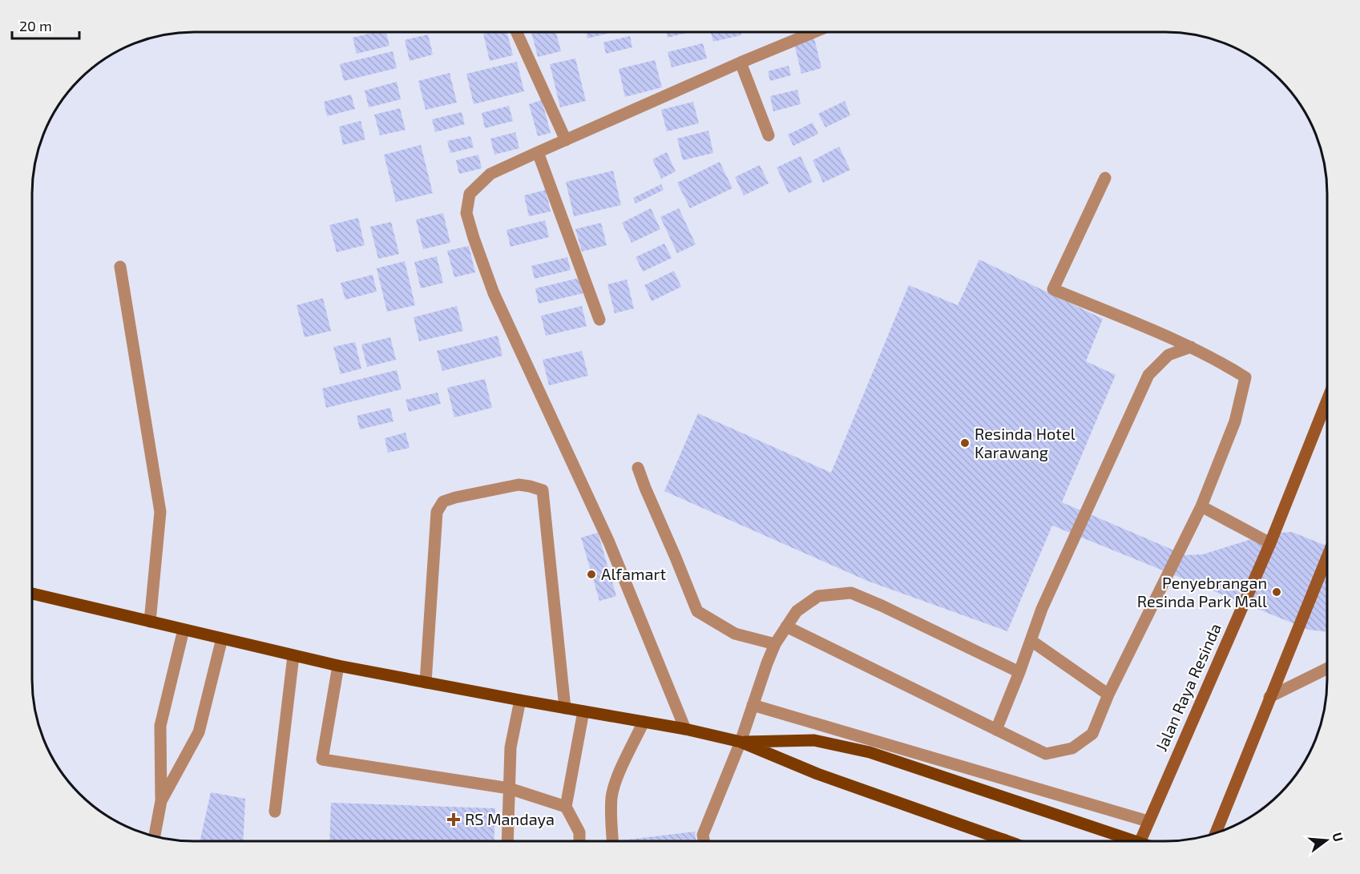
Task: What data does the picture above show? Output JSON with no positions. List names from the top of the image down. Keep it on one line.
{"streets":{"street":["Jalan Raya Resinda"]},"places":{"other":["Resinda Hotel Karawang","Alfamart","Penyebrangan Resinda Park Mall"],"health":["RS Mandaya"]},"scale_bar":"20 m","north":"right"}
